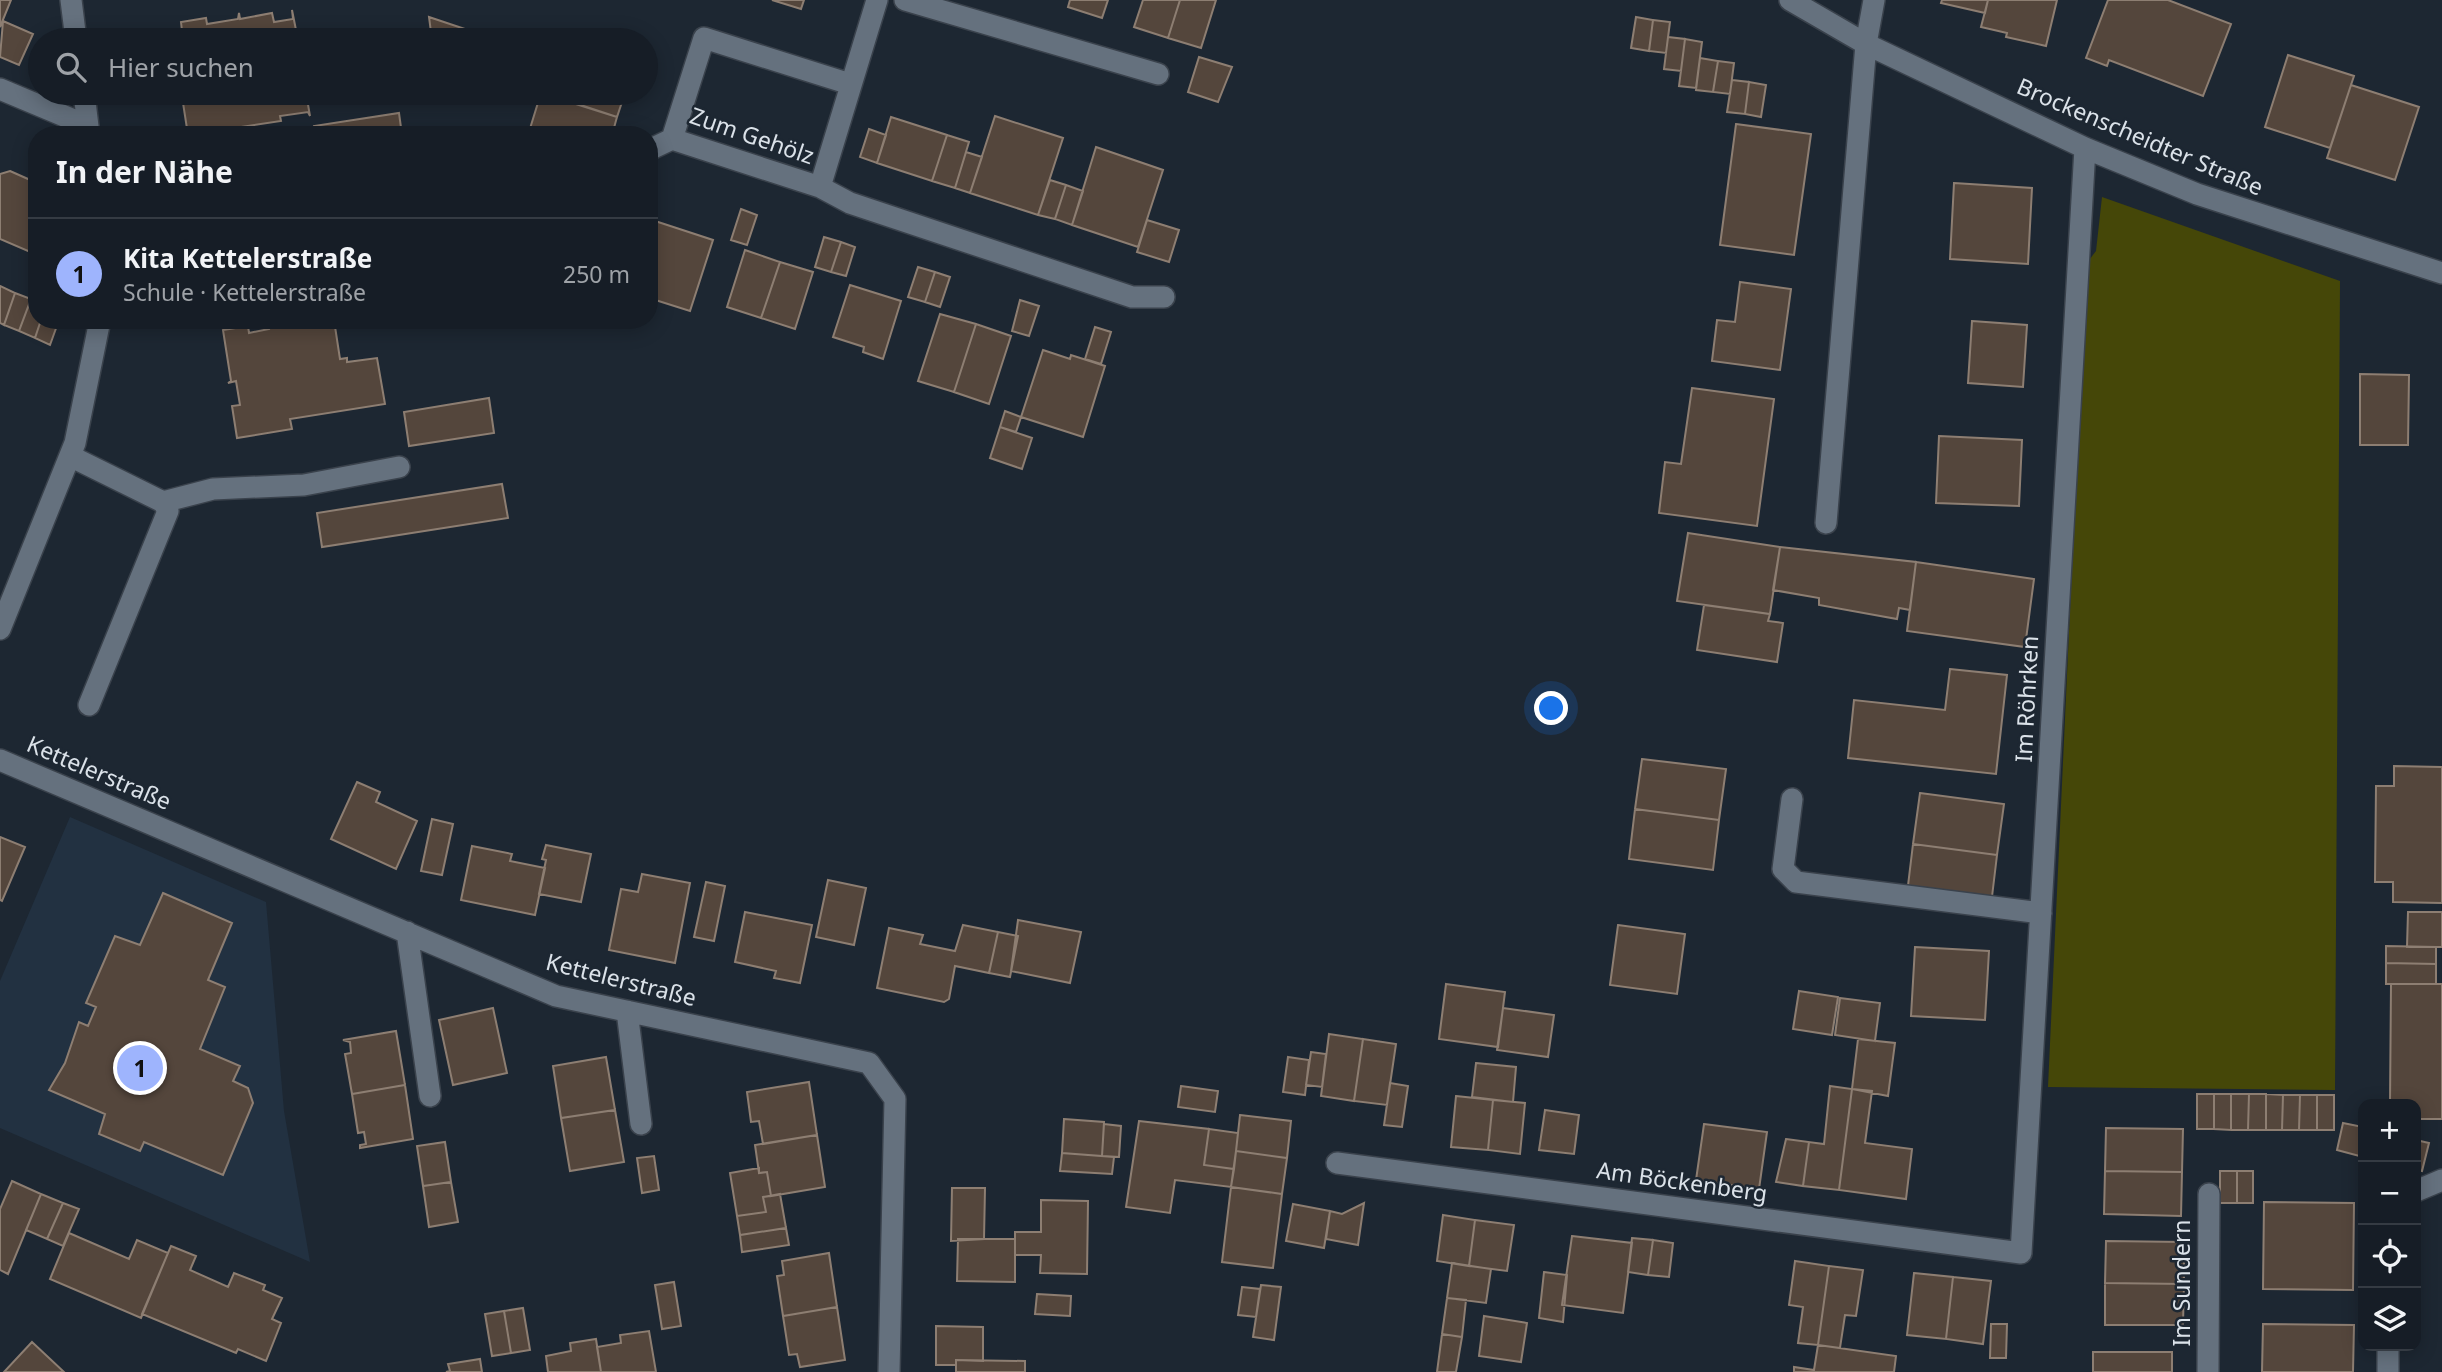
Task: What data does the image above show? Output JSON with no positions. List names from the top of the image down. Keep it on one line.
{"streets":{"street":["Zum Gehölz","Brockenscheidter Straße","Im Röhrken","Kettelerstraße","Am Böckenberg","Im Sundern"]},"crossings":[["Brockenscheidter Straße","Im Röhrken"],["Im Röhrken","Am Böckenberg"]],"page":{"search":"Hier suchen","heading":"In der Nähe","list":[{"mark":"1","name":"Kita Kettelerstraße","note":"Schule · Kettelerstraße","value":"250 m"}],"pins":"1","map_buttons":["+","−"]}}
